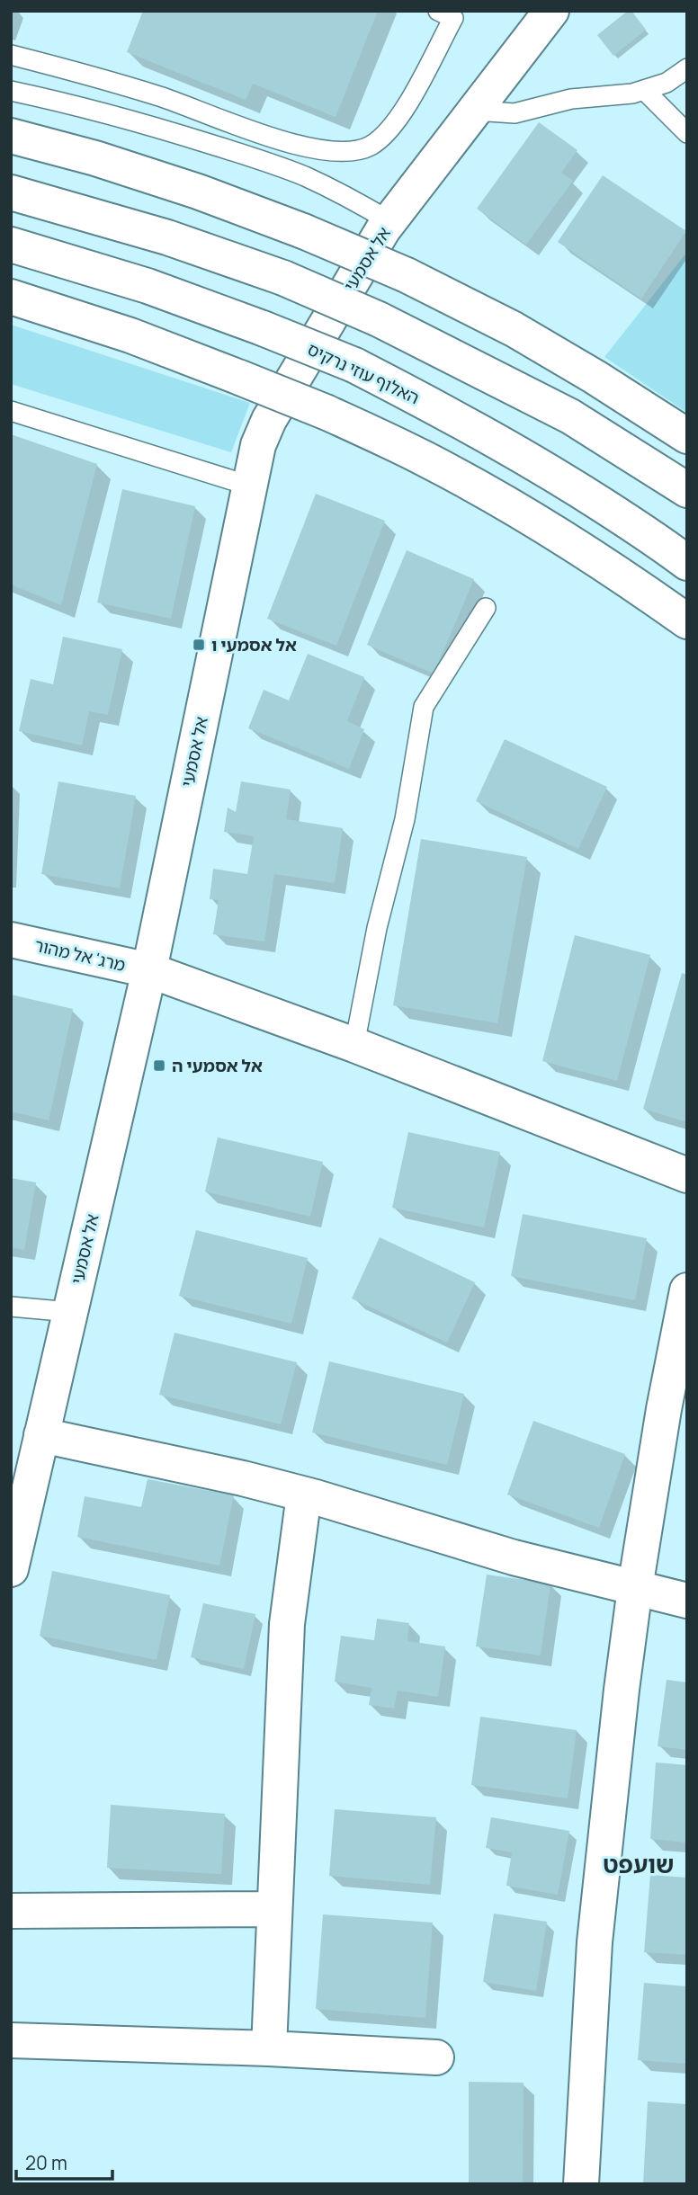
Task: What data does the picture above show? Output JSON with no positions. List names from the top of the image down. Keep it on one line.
{"streets":{"main road":["אל אסמעי","האלוף עוזי נרקיס","מרג' אל מהור"]},"crossings":[["אל אסמעי","מרג' אל מהור"]],"districts":["שועפט"],"places":{"transit":["אל אסמעי ו","אל אסמעי ה"]},"scale_bar":"20 m"}
